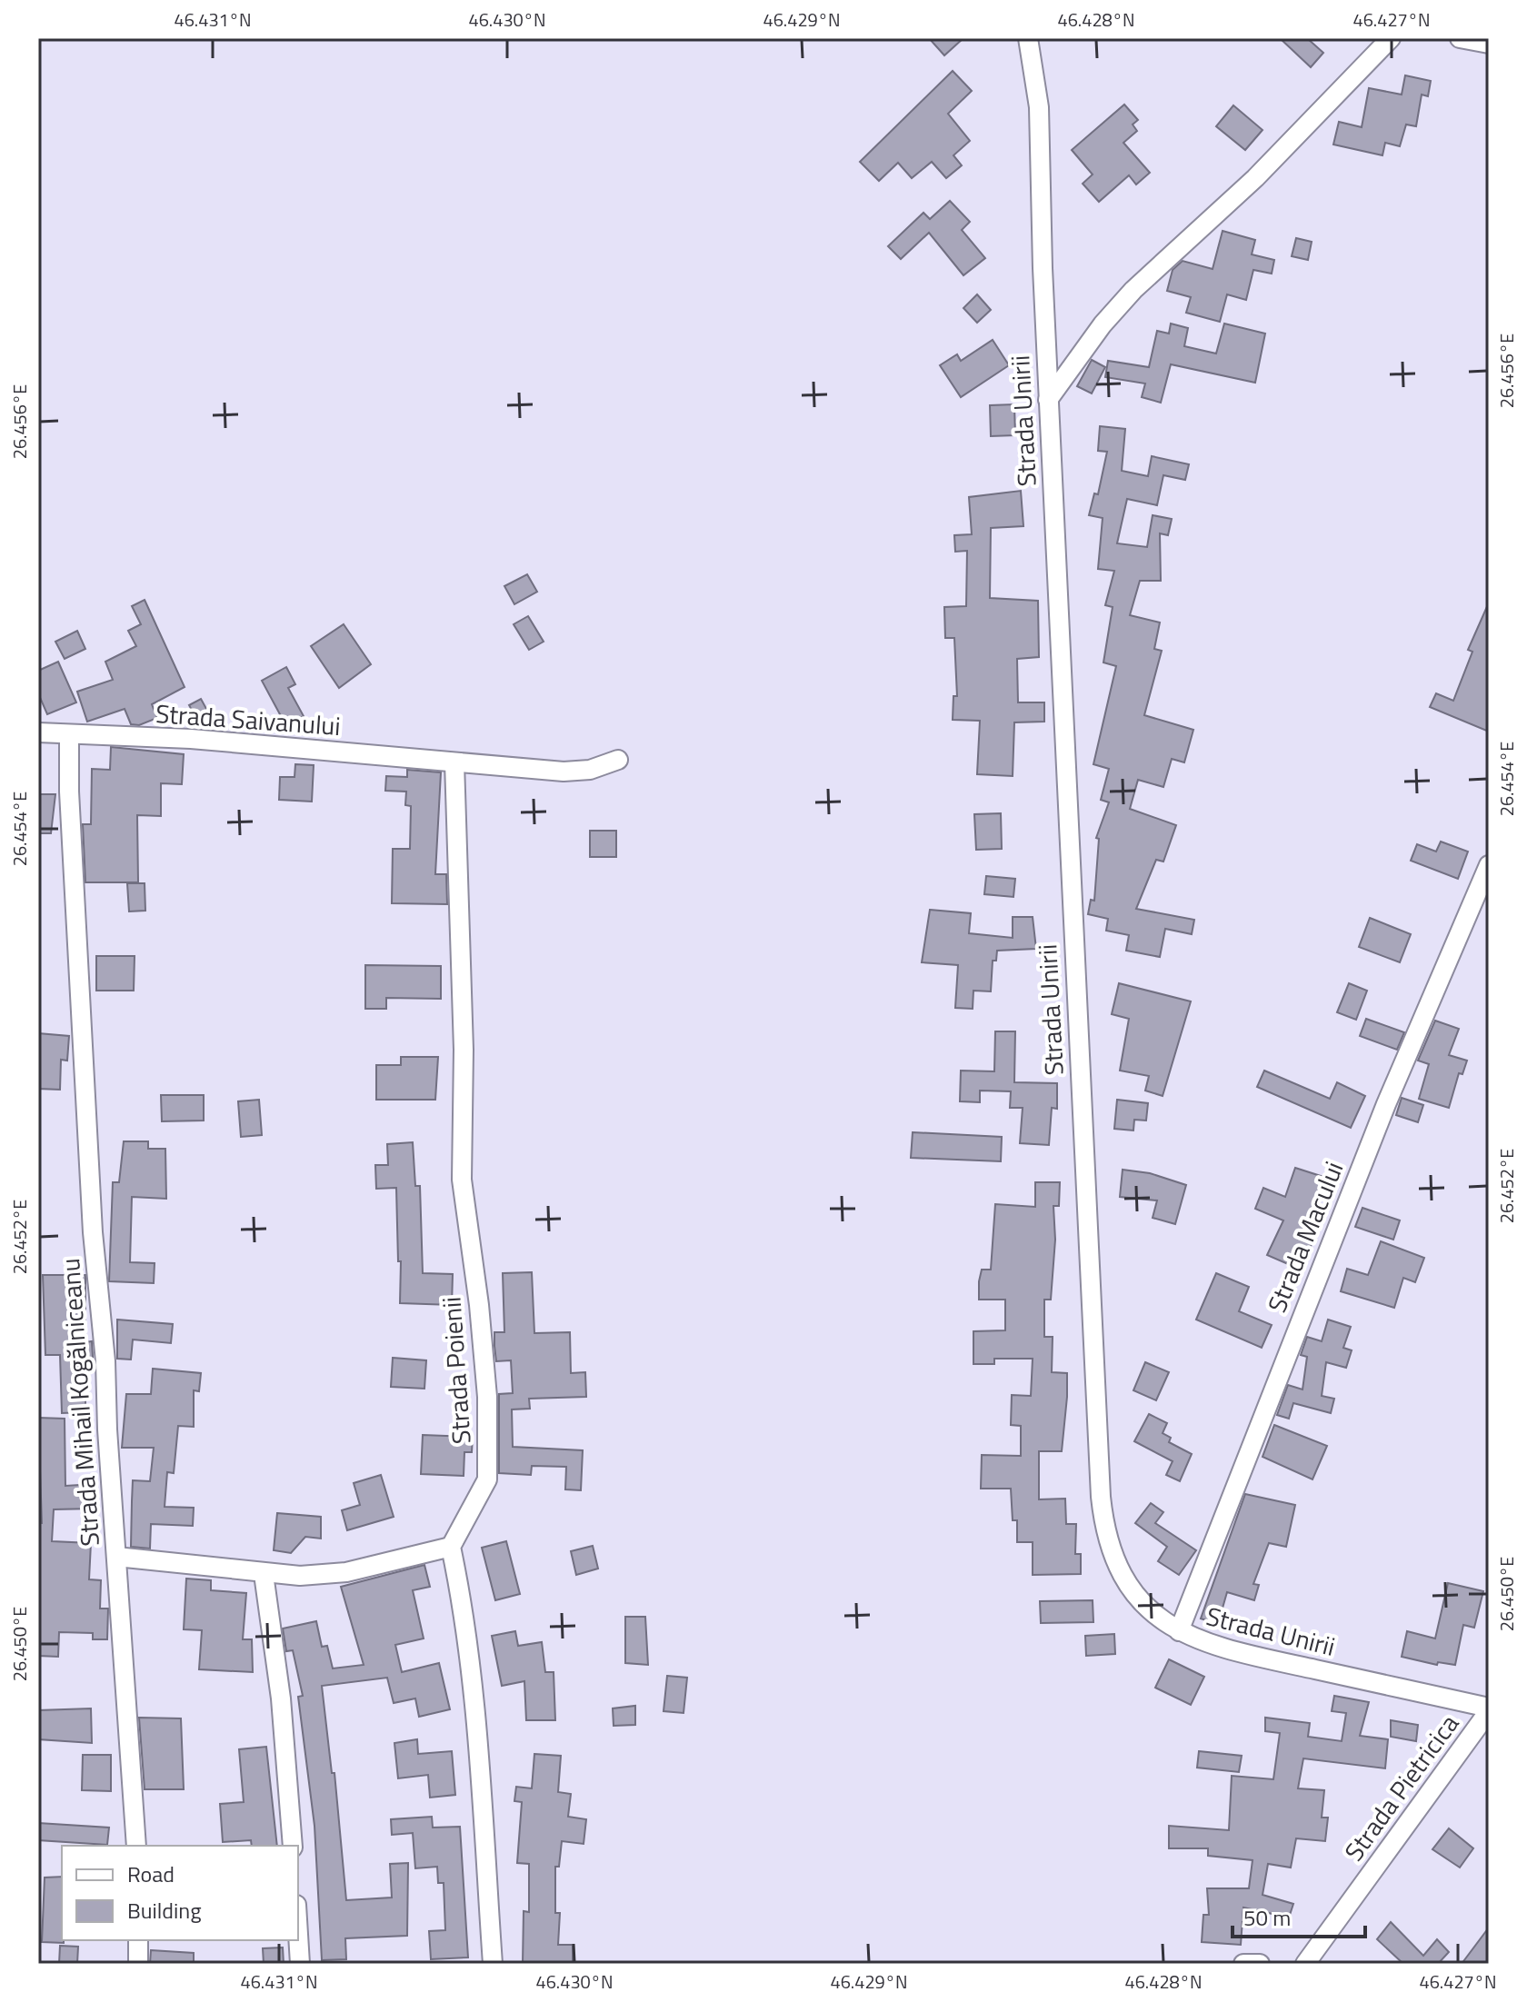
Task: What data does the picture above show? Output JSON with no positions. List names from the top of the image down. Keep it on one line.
{"streets":{"street":["Strada Unirii","Strada Saivanului","Strada Macului","Strada Poienii","Strada Mihail Kogălniceanu","Strada Pietricica"]},"crossings":[["Strada Unirii","Strada Macului"],["Strada Unirii","Strada Pietricica"],["Strada Saivanului","Strada Poienii"],["Strada Saivanului","Strada Mihail Kogălniceanu"]],"legend":["Road","Building"],"scale_bar":"50 m","coordinates":["46.431°N","46.430°N","46.429°N","46.428°N","46.427°N","26.456°E","26.454°E","26.452°E","26.450°E"]}
